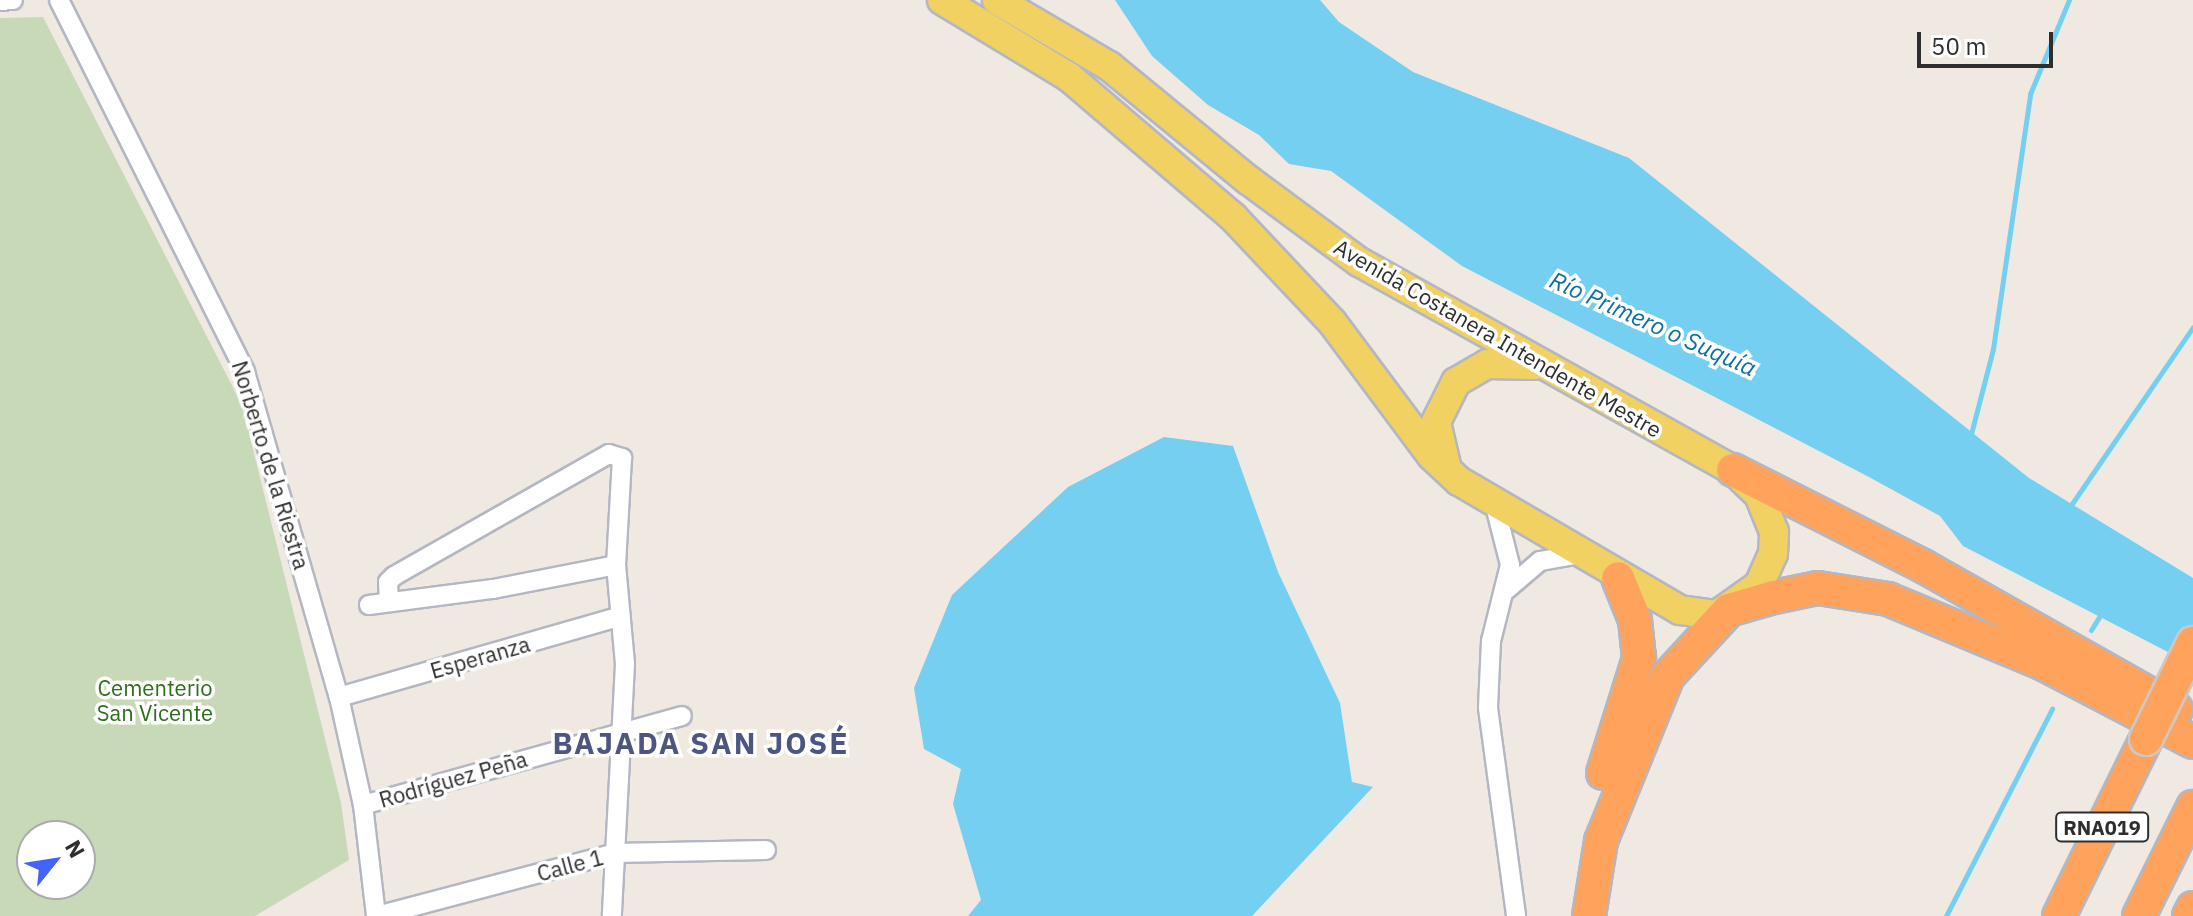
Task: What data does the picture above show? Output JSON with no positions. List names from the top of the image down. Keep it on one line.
{"streets":{"highway":["RNA019"],"main road":["Avenida Costanera Intendente Mestre"],"street":["Norberto de la Riestra","Esperanza","Rodríguez Peña","Calle 1"]},"crossings":[["Norberto de la Riestra","Esperanza"],["Norberto de la Riestra","Rodríguez Peña"],["Norberto de la Riestra","Calle 1"]],"districts":["BAJADA SAN JOSÉ"],"water":["Río Primero o Suquía"],"parks":["Cementerio San Vicente"],"scale_bar":"50 m","north":"top right"}
